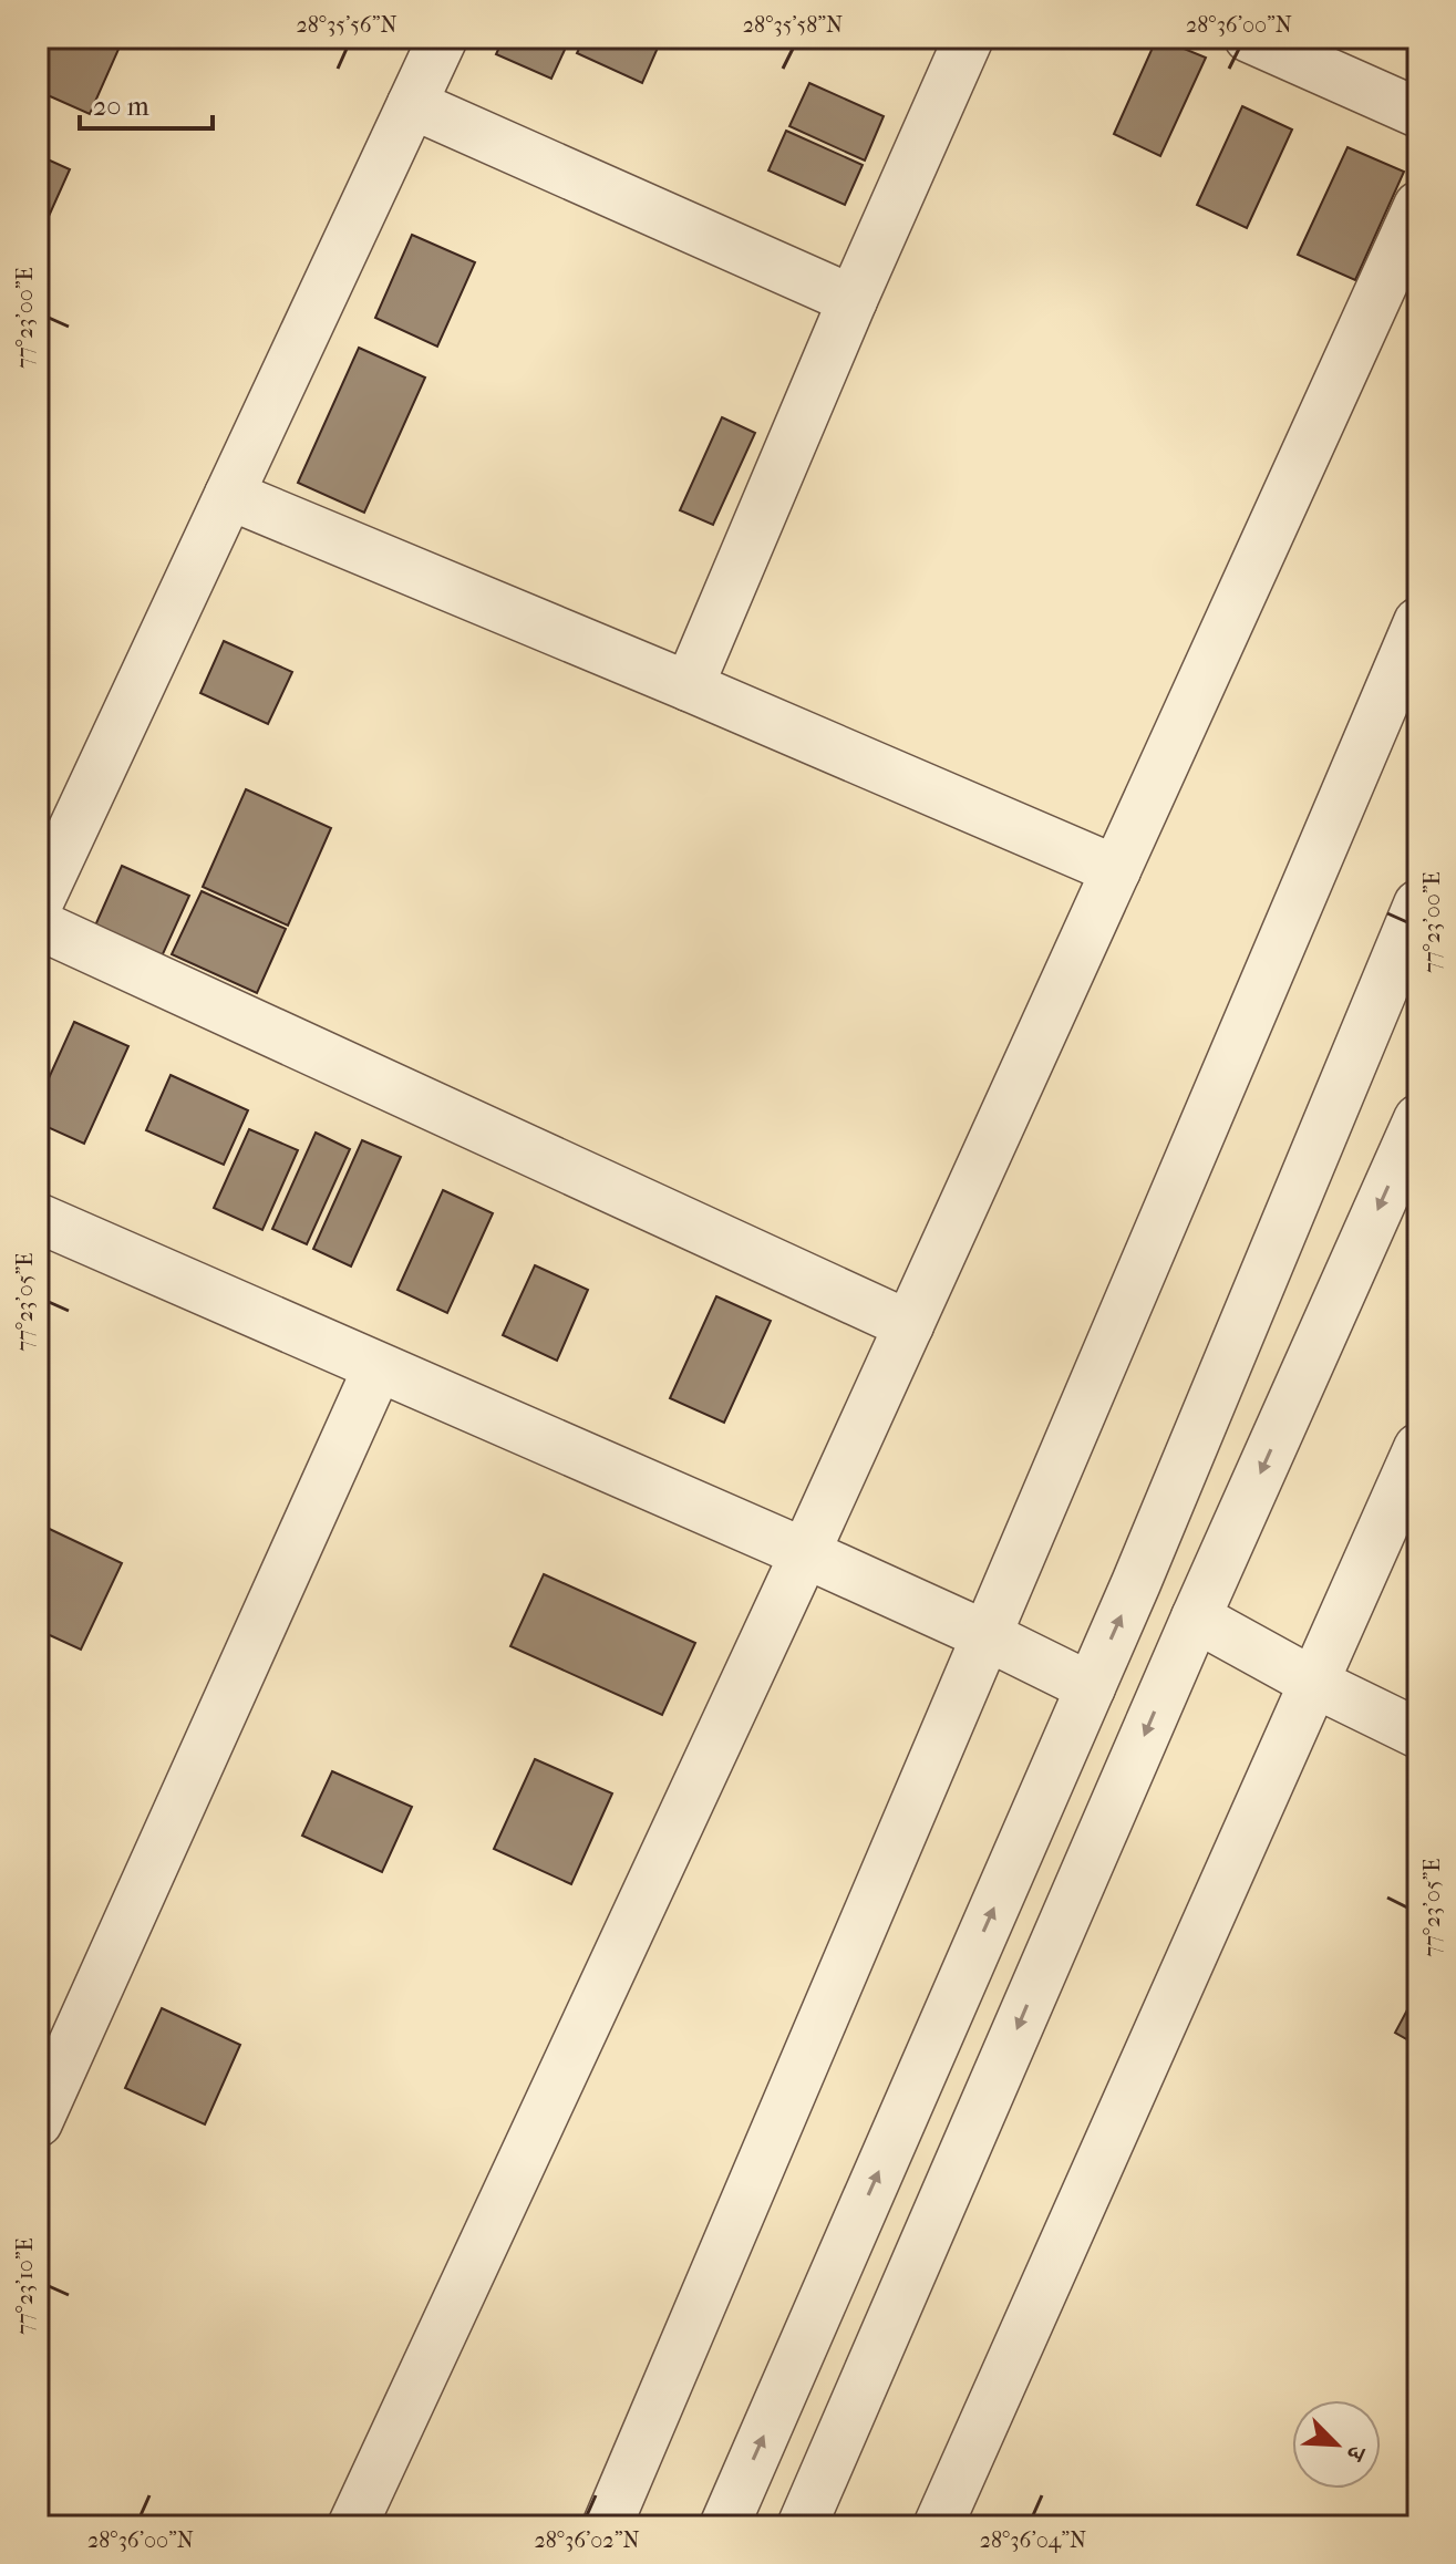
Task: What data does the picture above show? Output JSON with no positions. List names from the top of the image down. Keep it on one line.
{"scale_bar":"20 m","north":"bottom right","coordinates":["28°35'56\"N","28°35'58\"N","28°36'00\"N","77°23'00\"E","77°23'05\"E","77°23'10\"E","28°36'02\"N","28°36'04\"N"]}
